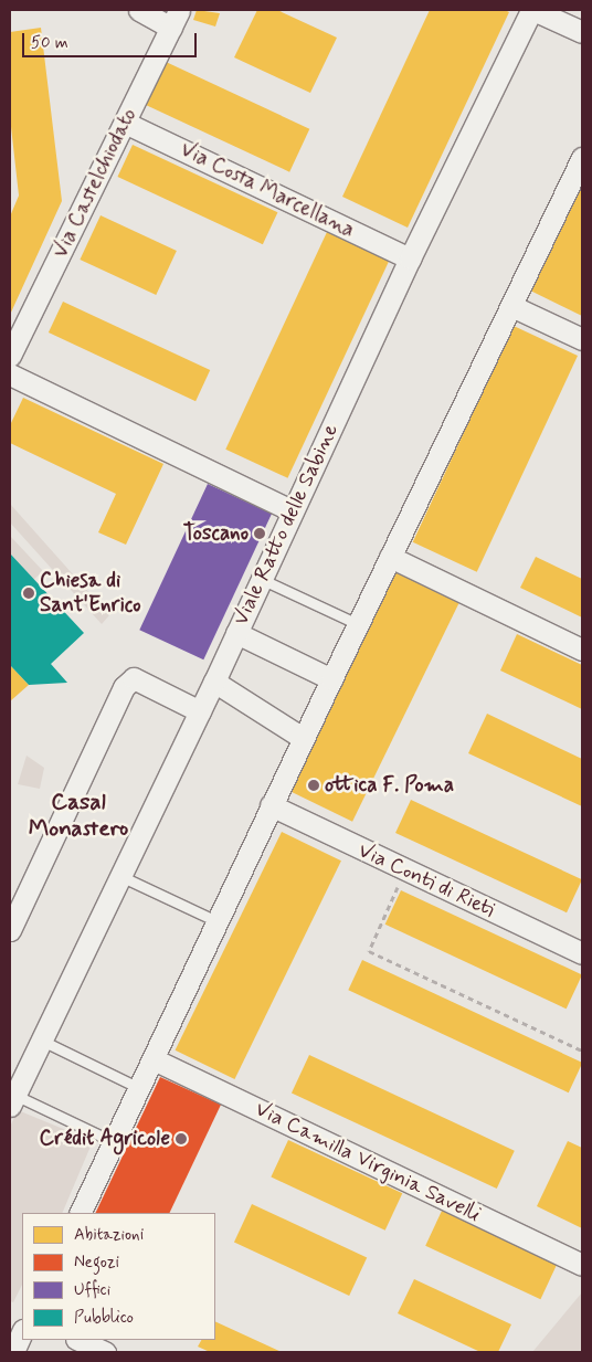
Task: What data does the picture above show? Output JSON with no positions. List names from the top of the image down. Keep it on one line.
{"streets":{"street":["Via Castelchiodato","Via Costa Marcellana","Viale Ratto delle Sabine","Via Conti di Rieti","Via Camilla Virginia Savelli"]},"crossings":[["Via Castelchiodato","Via Costa Marcellana"],["Via Costa Marcellana","Viale Ratto delle Sabine"]],"districts":["Casal Monastero"],"places":["Toscano","Chiesa di Sant'Enrico","ottica F. Poma","Crédit Agricole"],"legend":["Abitazioni","Negozi","Uffici","Pubblico"],"scale_bar":"50 m"}
